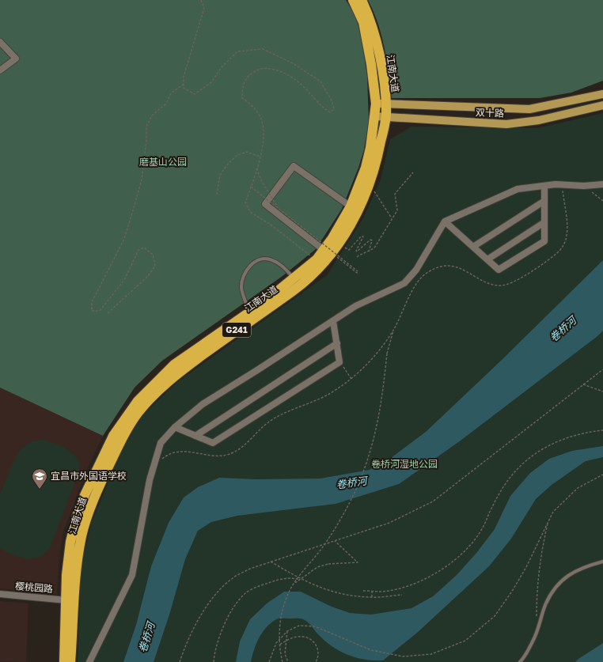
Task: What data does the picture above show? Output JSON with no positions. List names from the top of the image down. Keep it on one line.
{"streets":{"highway":["江南大道","G241"],"main road":["双十路"],"street":["樱桃园路"]},"crossings":[["江南大道","双十路"],["江南大道","樱桃园路"]],"water":["卷桥河"],"parks":["磨基山公园","卷桥河湿地公园"],"places":{"school or university":["宜昌市外国语学校"]}}
